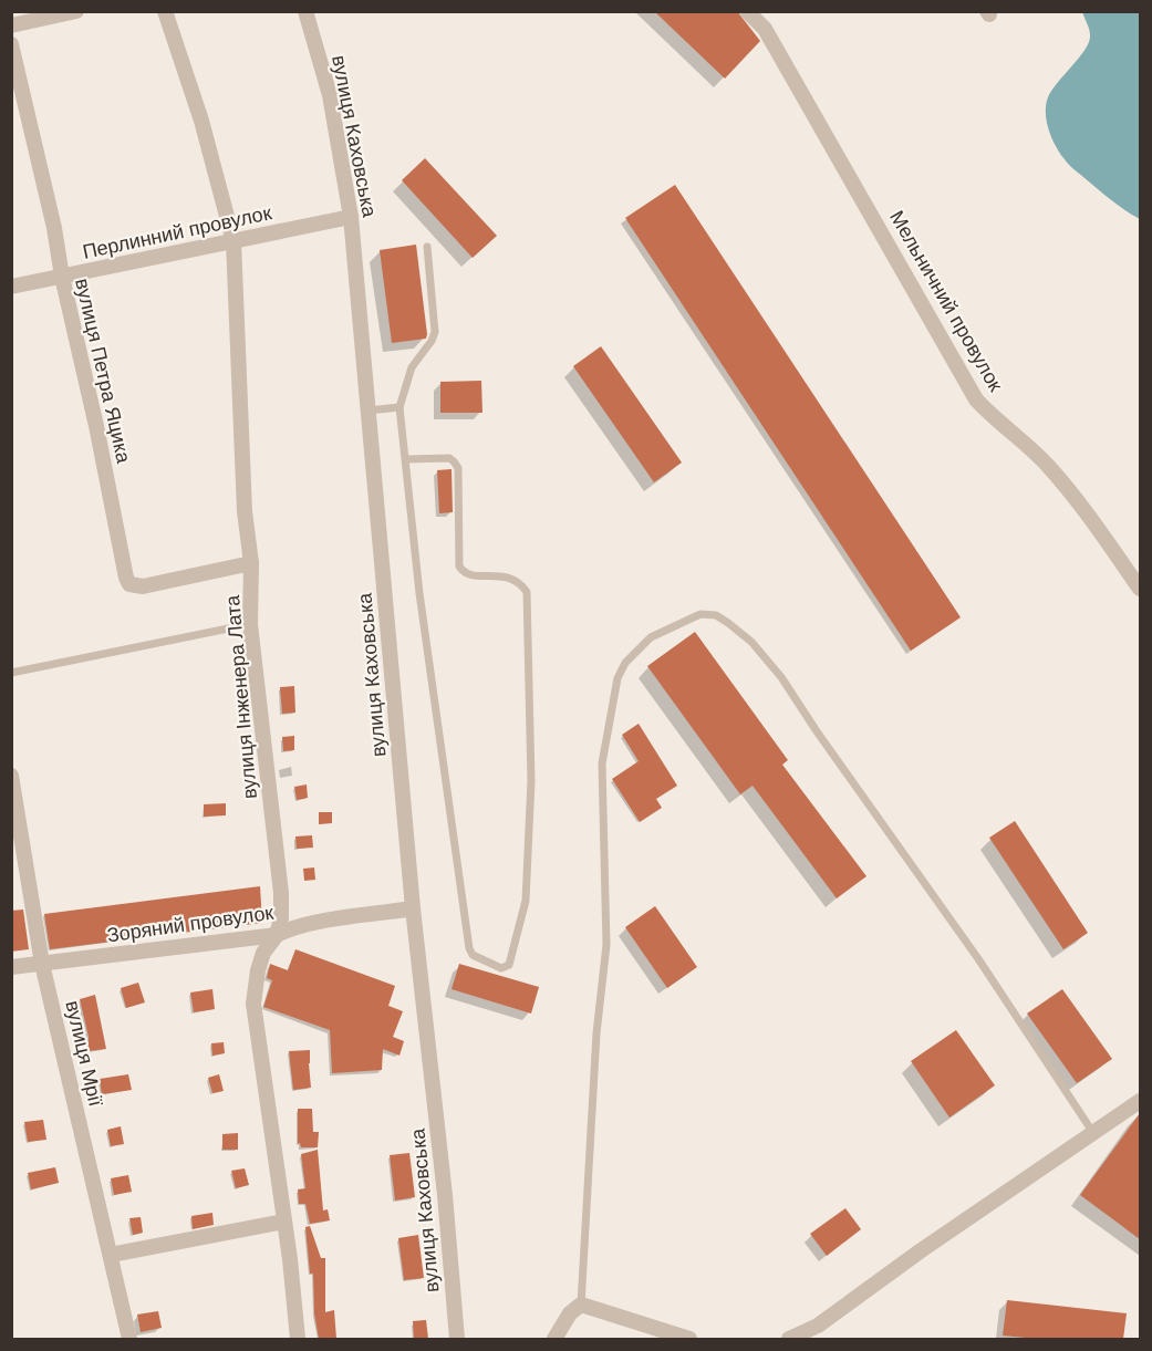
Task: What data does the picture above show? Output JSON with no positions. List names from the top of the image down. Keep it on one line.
{"streets":{"street":["вулиця Каховська","Перлинний провулок","Мельничний провулок","вулиця Петра Яцика","вулиця Інженера Лата","Зоряний провулок","вулиця Мрії"]},"crossings":[["вулиця Каховська","Перлинний провулок"],["вулиця Каховська","Зоряний провулок"],["Перлинний провулок","вулиця Петра Яцика"],["Перлинний провулок","вулиця Інженера Лата"],["вулиця Петра Яцика","вулиця Інженера Лата"],["вулиця Інженера Лата","Зоряний провулок"],["Зоряний провулок","вулиця Мрії"]]}
